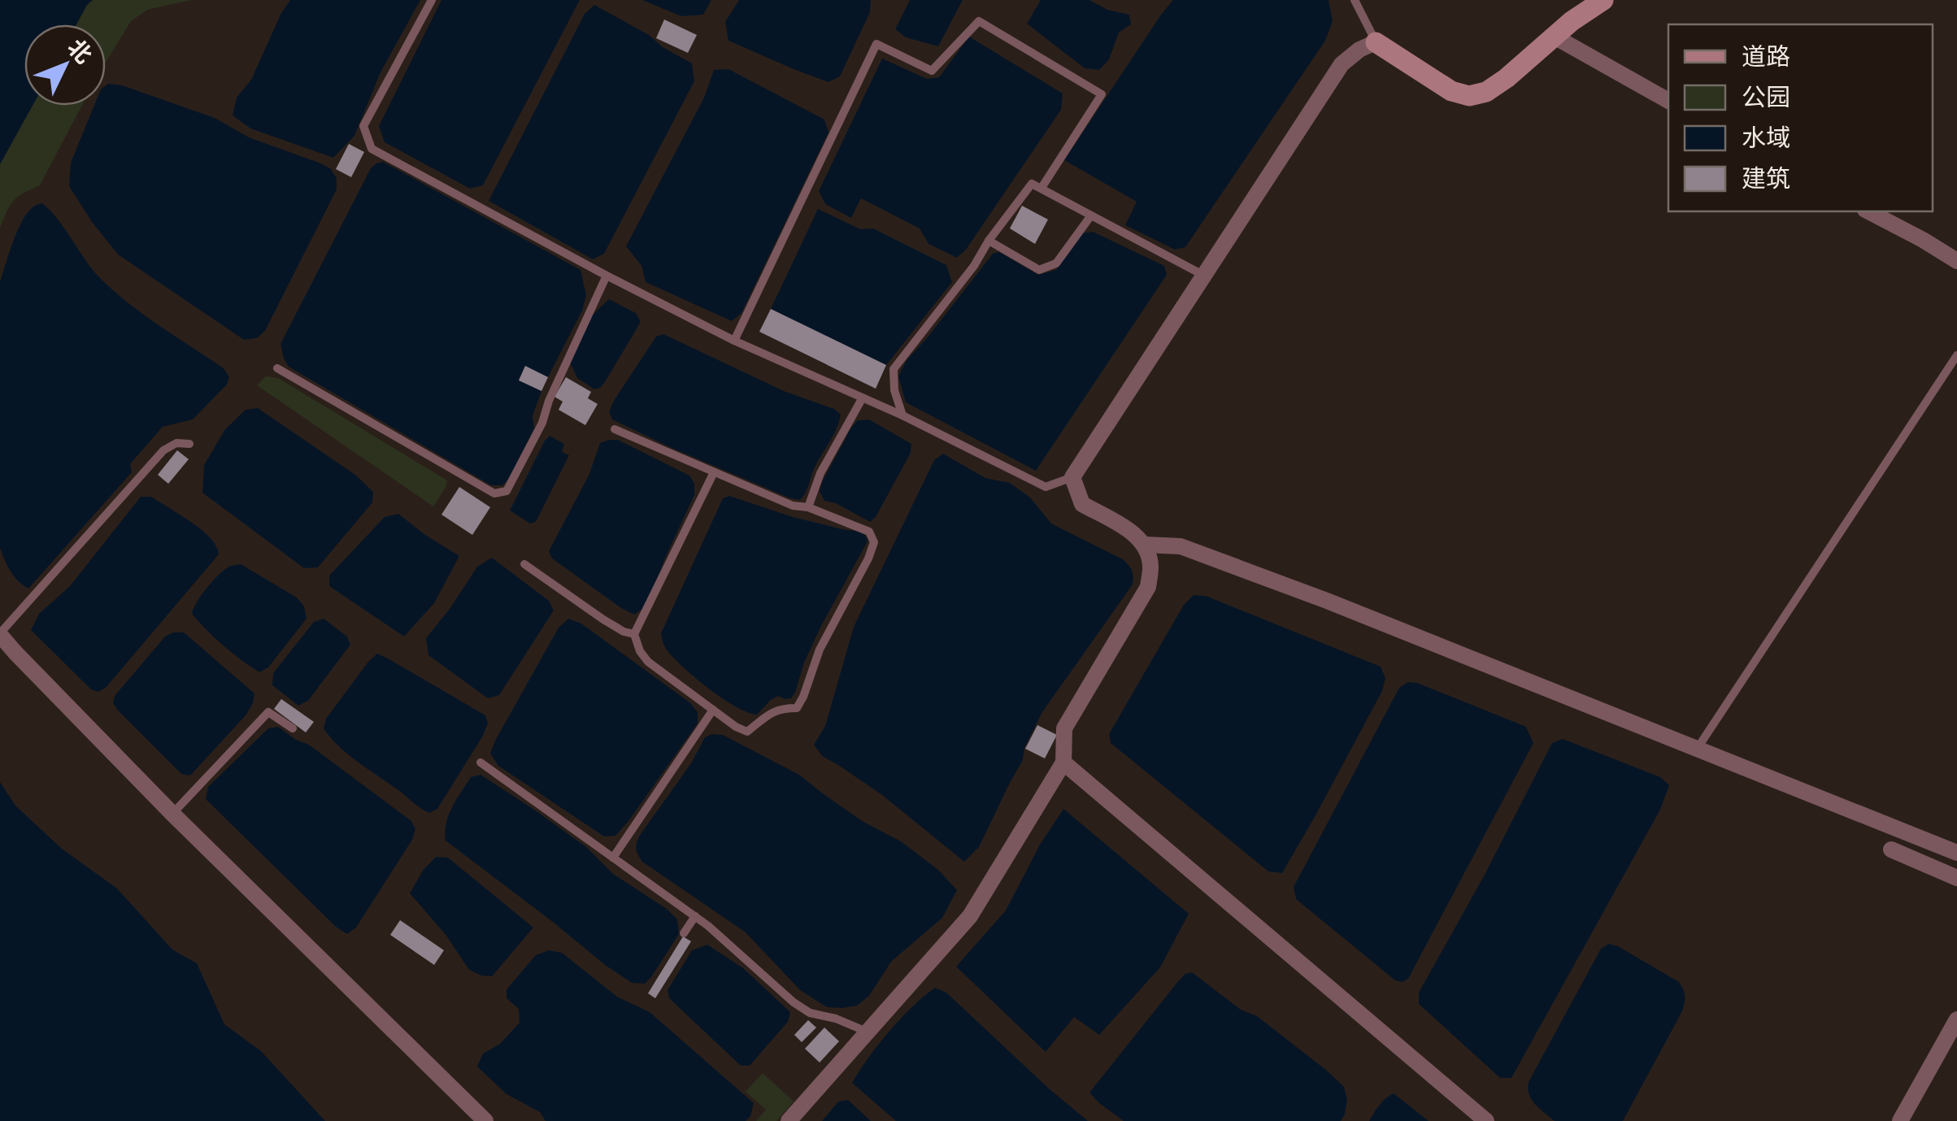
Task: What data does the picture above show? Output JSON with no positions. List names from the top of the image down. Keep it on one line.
{"legend":["道路","公园","水域","建筑"],"north":"top right"}
